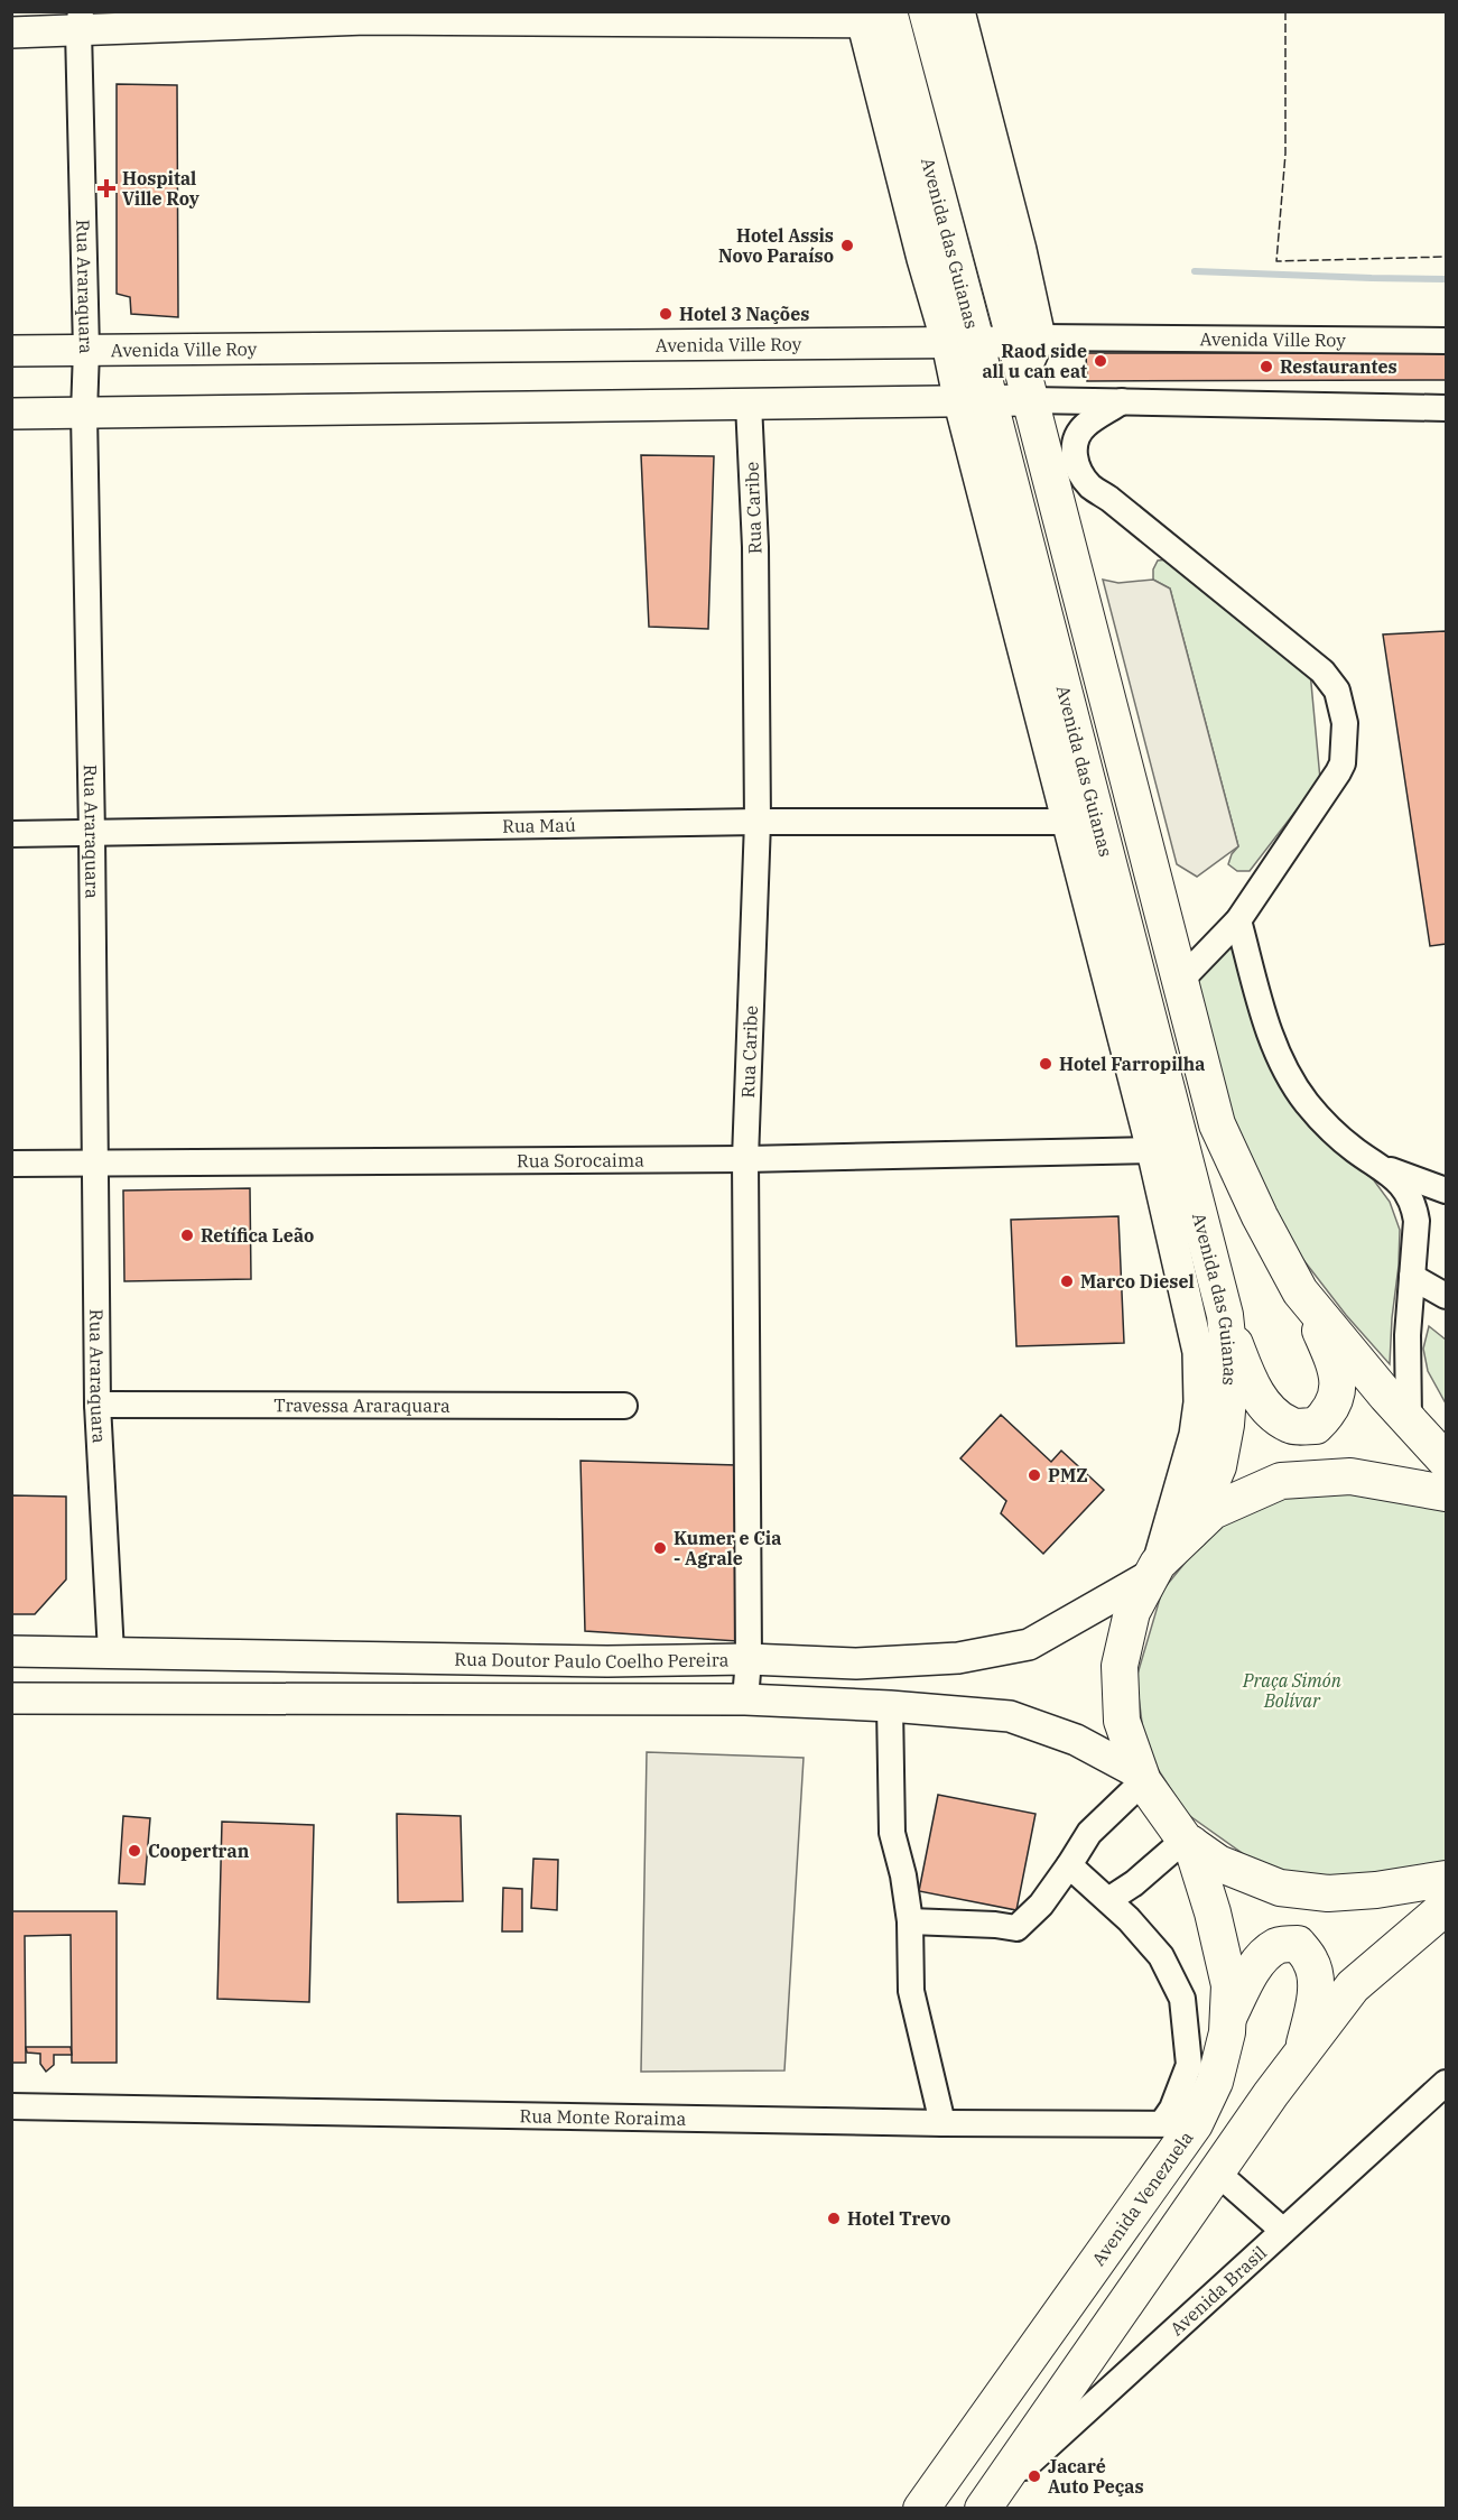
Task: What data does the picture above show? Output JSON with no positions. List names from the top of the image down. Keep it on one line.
{"streets":{"highway":["Avenida das Guianas","Avenida Venezuela"],"main road":["Avenida Ville Roy","Rua Doutor Paulo Coelho Pereira"],"street":["Rua Araraquara","Rua Caribe","Rua Maú","Rua Sorocaima","Travessa Araraquara","Rua Monte Roraima","Avenida Brasil"]},"crossings":[["Avenida das Guianas","Avenida Ville Roy"],["Avenida das Guianas","Rua Maú"],["Avenida das Guianas","Rua Sorocaima"],["Rua Araraquara","Avenida Ville Roy"],["Rua Araraquara","Rua Maú"],["Rua Araraquara","Rua Sorocaima"],["Rua Araraquara","Travessa Araraquara"],["Rua Araraquara","Rua Doutor Paulo Coelho Pereira"],["Avenida Ville Roy","Rua Caribe"],["Rua Caribe","Rua Maú"],["Rua Caribe","Rua Sorocaima"],["Rua Caribe","Rua Doutor Paulo Coelho Pereira"],["Rua Monte Roraima","Avenida Venezuela"]],"parks":["Praça Simón Bolívar"],"places":{"health":["Hospital Ville Roy"],"other":["Hotel Assis Novo Paraíso","Hotel 3 Nações","Raod side all u can eat","Restaurantes","Hotel Farropilha","Retífica Leão","Marco Diesel","PMZ","Kumer e Cia - Agrale","Coopertran","Hotel Trevo","Jacaré Auto Peças"]}}
